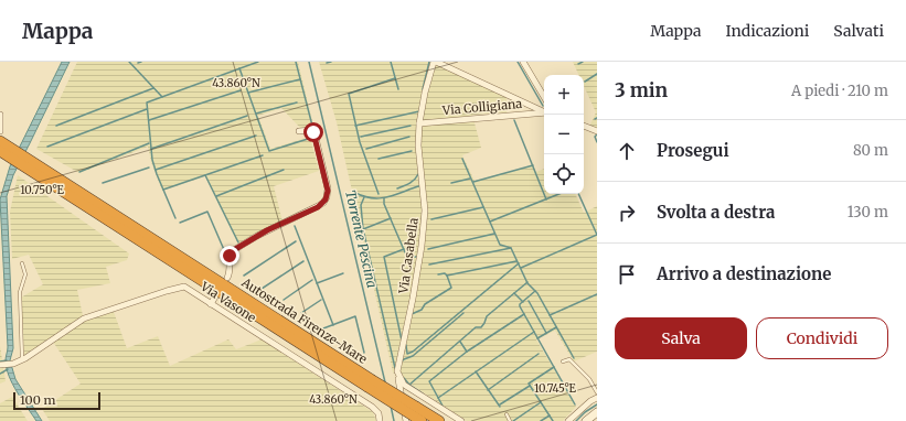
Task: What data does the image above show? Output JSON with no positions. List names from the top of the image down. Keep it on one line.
{"streets":{"highway":["Autostrada Firenze-Mare"],"street":["Via Colligiana","Via Casabella","Via Vasone"]},"crossings":[["Via Colligiana","Via Casabella"]],"water":["Torrente Pescina"],"scale_bar":"100 m","page":{"header":"Mappa","nav":["Mappa","Indicazioni","Salvati"],"heading":["3 min","A piedi · 210 m"],"map_buttons":["+","−"],"list":[["Prosegui","80 m"],["Svolta a destra","130 m"],"Arrivo a destinazione"],"buttons":["Salva","Condividi"],"scale":"100 m"},"coordinates":["43.860°N","10.750°E","10.745°E"]}
